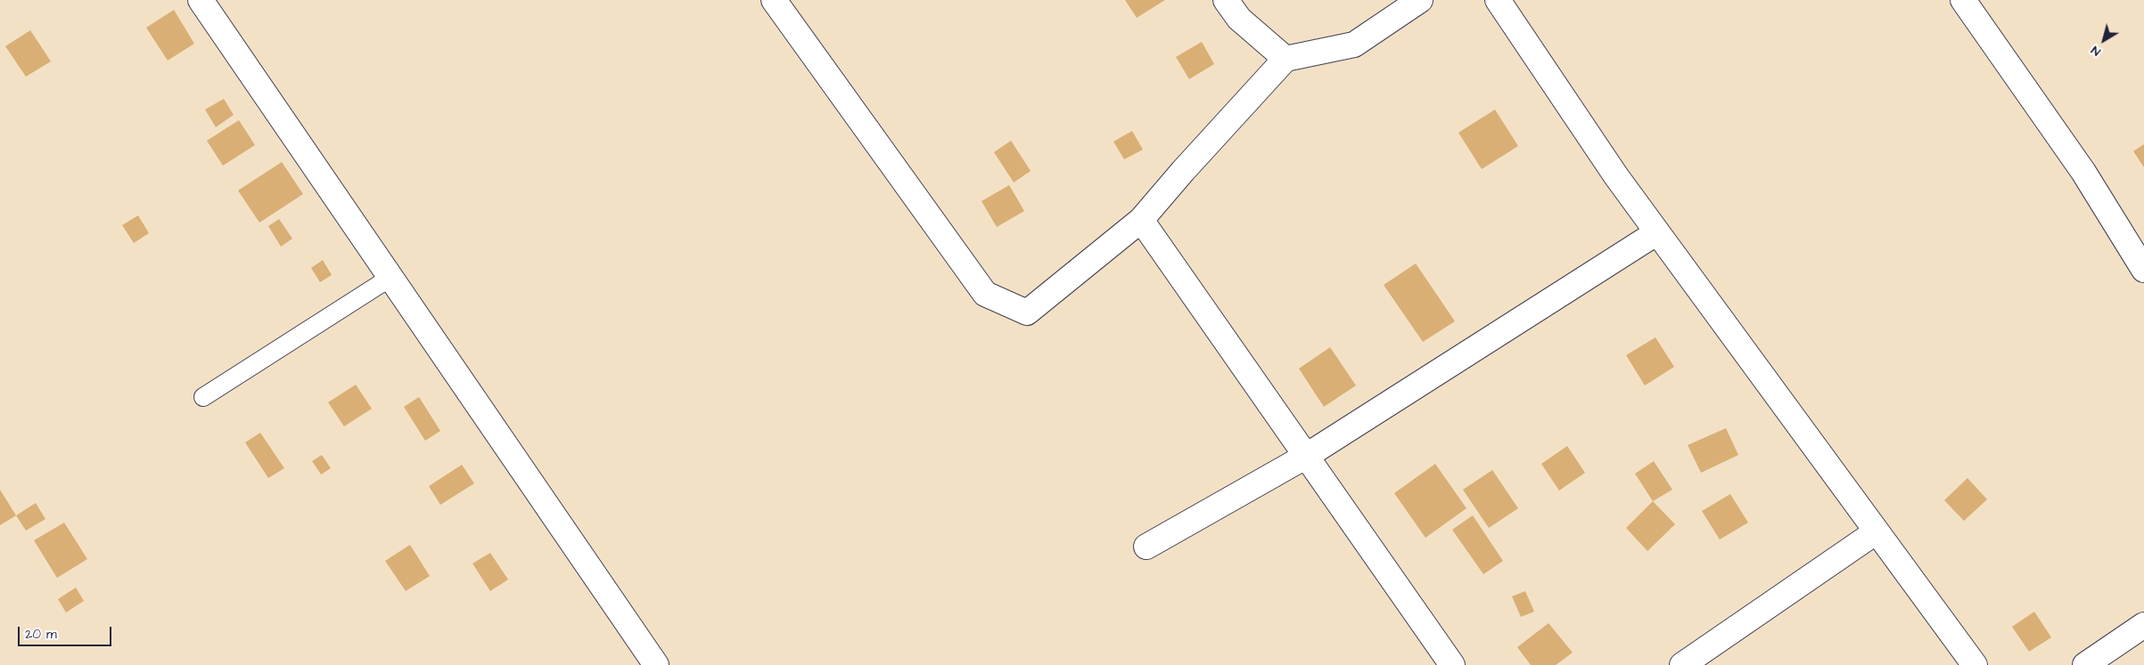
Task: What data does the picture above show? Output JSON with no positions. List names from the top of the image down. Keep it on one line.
{"scale_bar":"20 m","north":"bottom left"}
